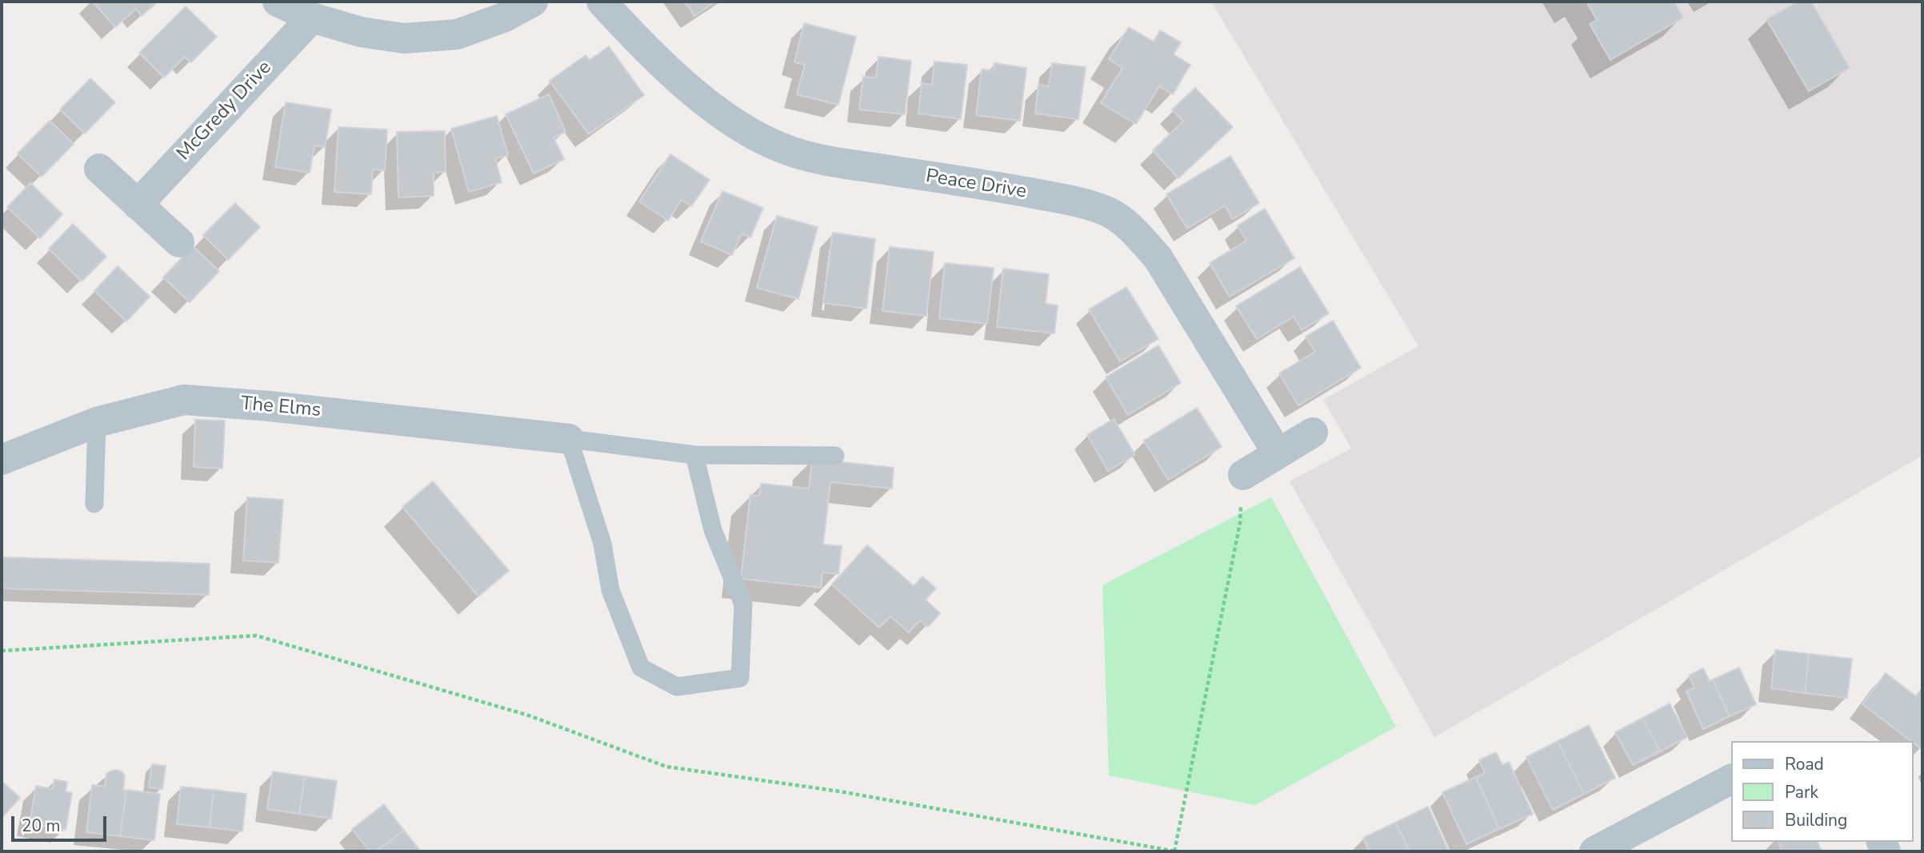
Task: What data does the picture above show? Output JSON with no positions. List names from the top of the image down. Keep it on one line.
{"streets":{"street":["McGredy Drive","Peace Drive","The Elms"]},"legend":["Road","Park","Building"],"scale_bar":"20 m"}
